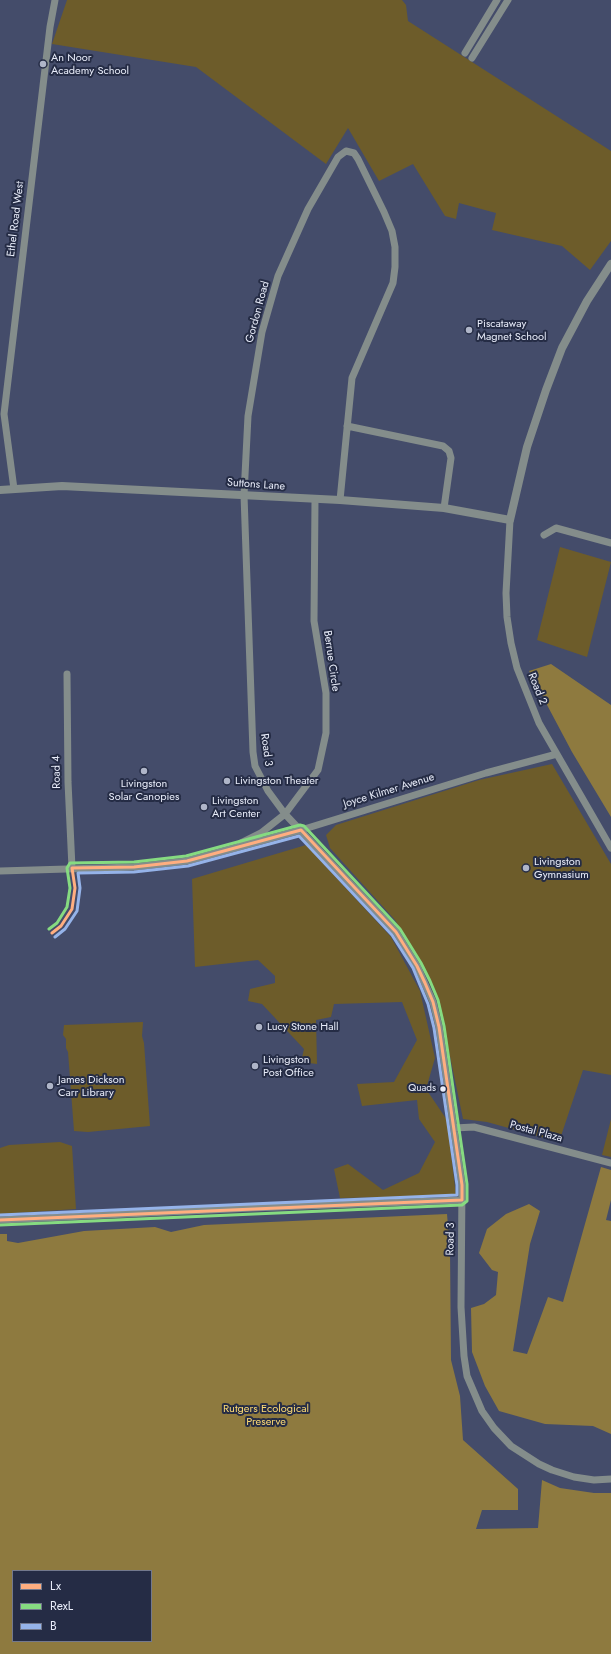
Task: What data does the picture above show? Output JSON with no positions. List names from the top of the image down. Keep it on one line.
{"streets":{"street":["Ethel Road West","Gordon Road","Suttons Lane","Berrue Circle","Road 2","Road 3","Road 4","Joyce Kilmer Avenue","Postal Plaza"]},"crossings":[["Ethel Road West","Suttons Lane"],["Gordon Road","Suttons Lane"],["Gordon Road","Road 3"],["Suttons Lane","Berrue Circle"],["Suttons Lane","Road 2"],["Suttons Lane","Road 3"],["Berrue Circle","Road 3"],["Berrue Circle","Joyce Kilmer Avenue"],["Road 2","Joyce Kilmer Avenue"],["Road 3","Joyce Kilmer Avenue"],["Road 3","Postal Plaza"],["Road 4","Joyce Kilmer Avenue"]],"parks":["Rutgers Ecological Preserve"],"places":["An Noor Academy School","Piscataway Magnet School","Livingston Solar Canopies","Livingston Theater","Livingston Art Center","Livingston Gymnasium","Lucy Stone Hall","Livingston Post Office","James Dickson Carr Library","Quads"],"lines":["transit line RexL","transit line Lx","transit line B"],"legend":["Lx","RexL","B"]}
